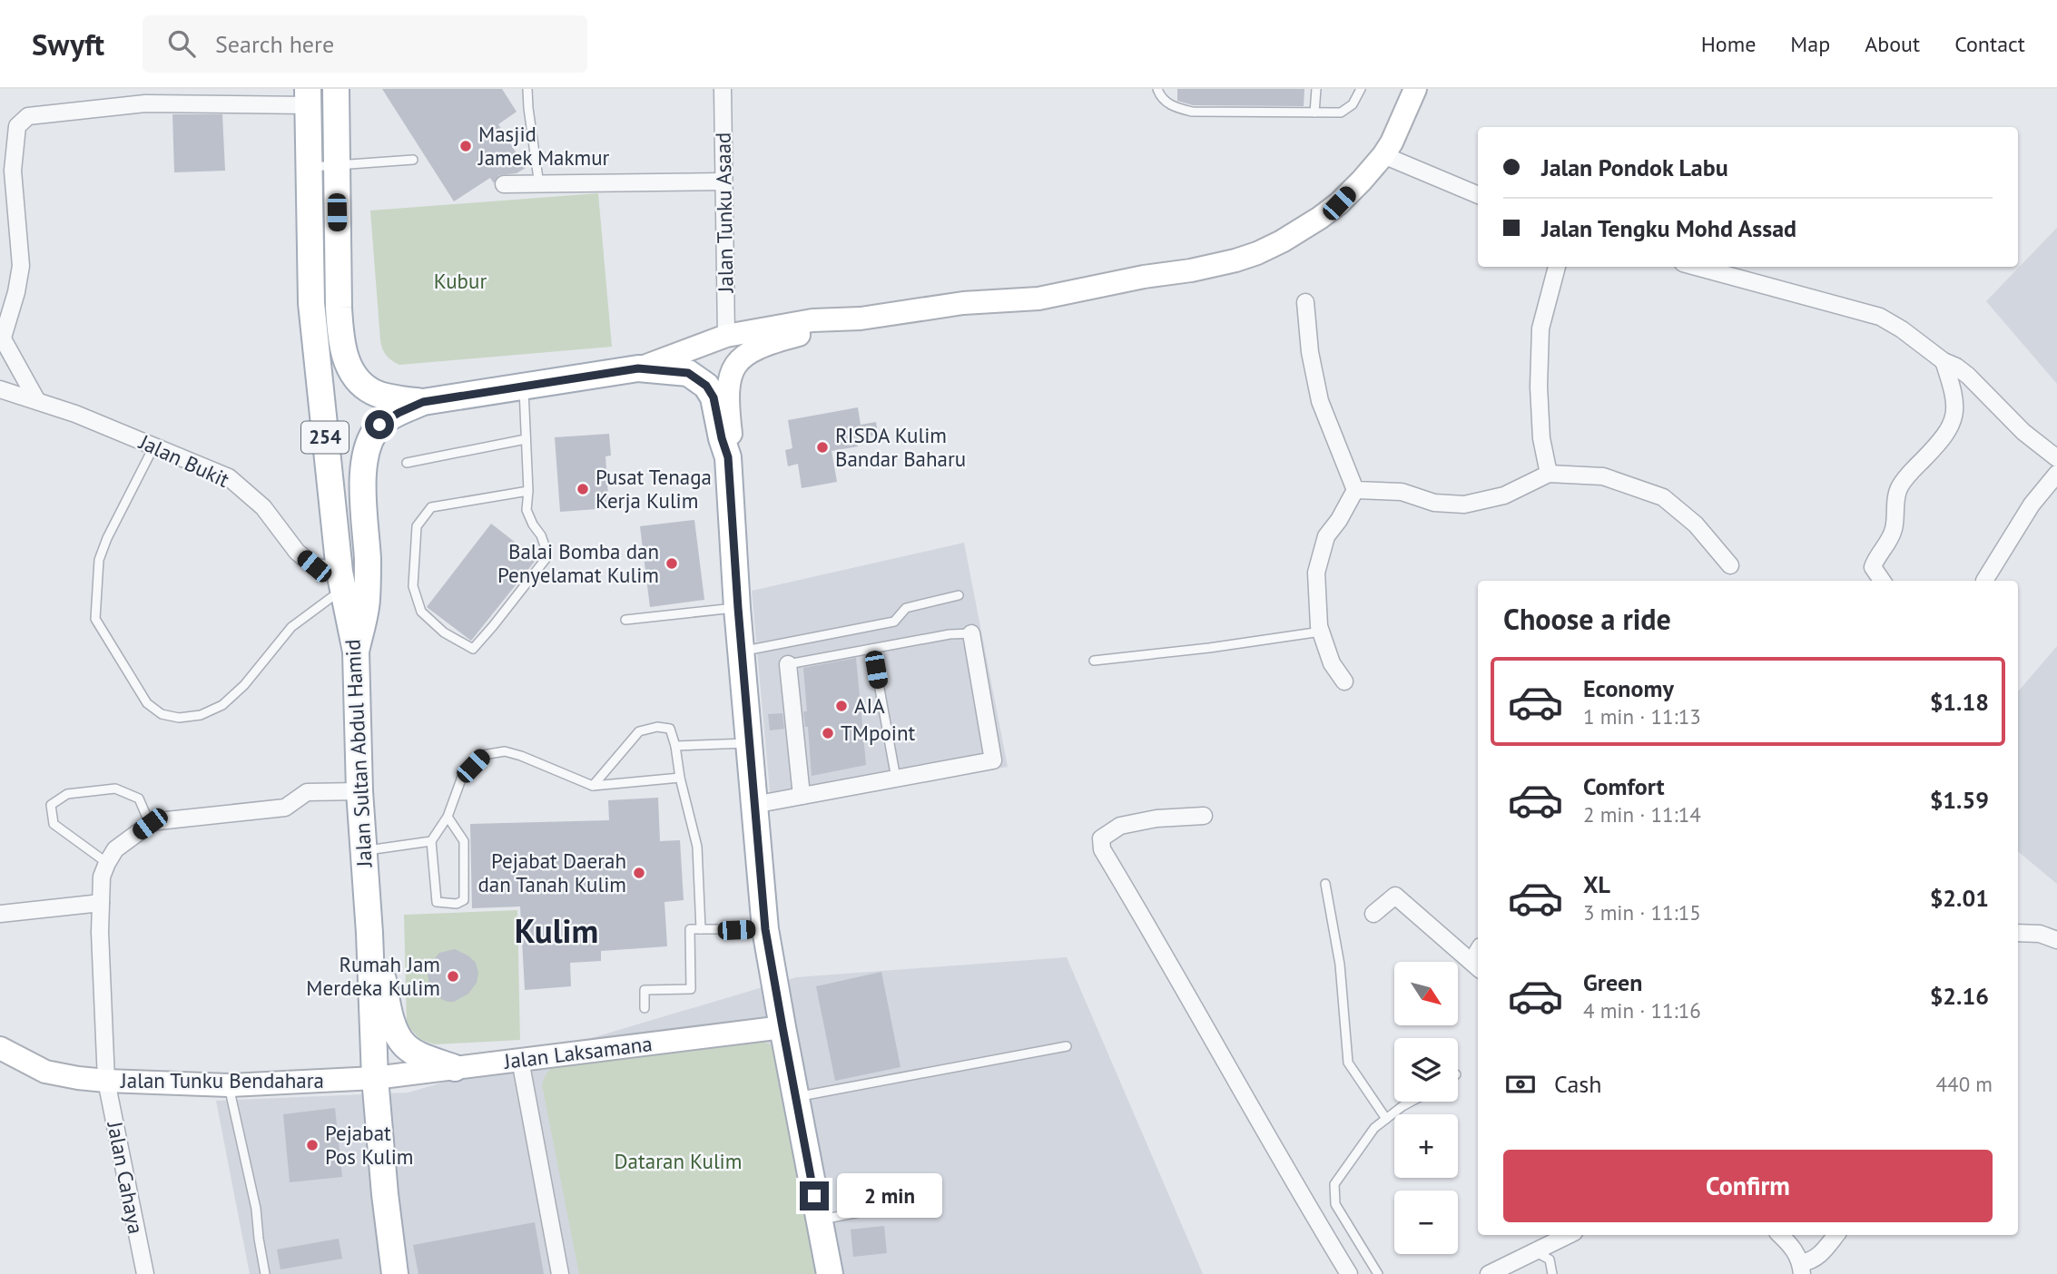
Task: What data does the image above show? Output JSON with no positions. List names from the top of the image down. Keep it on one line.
{"streets":{"main road":["254","Jalan Sultan Abdul Hamid","Jalan Laksamana","Jalan Tunku Bendahara"],"street":["Jalan Tunku Asaad","Jalan Bukit","Jalan Cahaya"]},"crossings":[["254","Jalan Sultan Abdul Hamid"],["254","Jalan Laksamana"],["254","Jalan Tunku Bendahara"],["Jalan Bukit","Jalan Sultan Abdul Hamid"],["Jalan Sultan Abdul Hamid","Jalan Laksamana"],["Jalan Sultan Abdul Hamid","Jalan Tunku Bendahara"],["Jalan Laksamana","Jalan Tunku Bendahara"],["Jalan Tunku Bendahara","Jalan Cahaya"]],"districts":["Kulim"],"parks":["Kubur","Dataran Kulim"],"places":["Masjid Jamek Makmur","RISDA Kulim Bandar Baharu","Pusat Tenaga Kerja Kulim","Balai Bomba dan Penyelamat Kulim","AIA","TMpoint","Pejabat Daerah dan Tanah Kulim","Rumah Jam Merdeka Kulim","Pejabat Pos Kulim"],"north":"bottom right","page":{"header":"Swyft","search":"Search here","nav":["Home","Map","About","Contact"],"banner":["Jalan Pondok Labu","Jalan Tengku Mohd Assad"],"heading":"Choose a ride","list":[{"name":"Economy","note":"1 min · 11:13","value":"$1.18"},{"name":"Comfort","note":"2 min · 11:14","value":"$1.59"},{"name":"XL","note":"3 min · 11:15","value":"$2.01"},{"name":"Green","note":"4 min · 11:16","value":"$2.16"}],"map_buttons":["+","−"],"pay":["Cash","440 m"],"buttons":"Confirm","bubble":"2 min"}}
